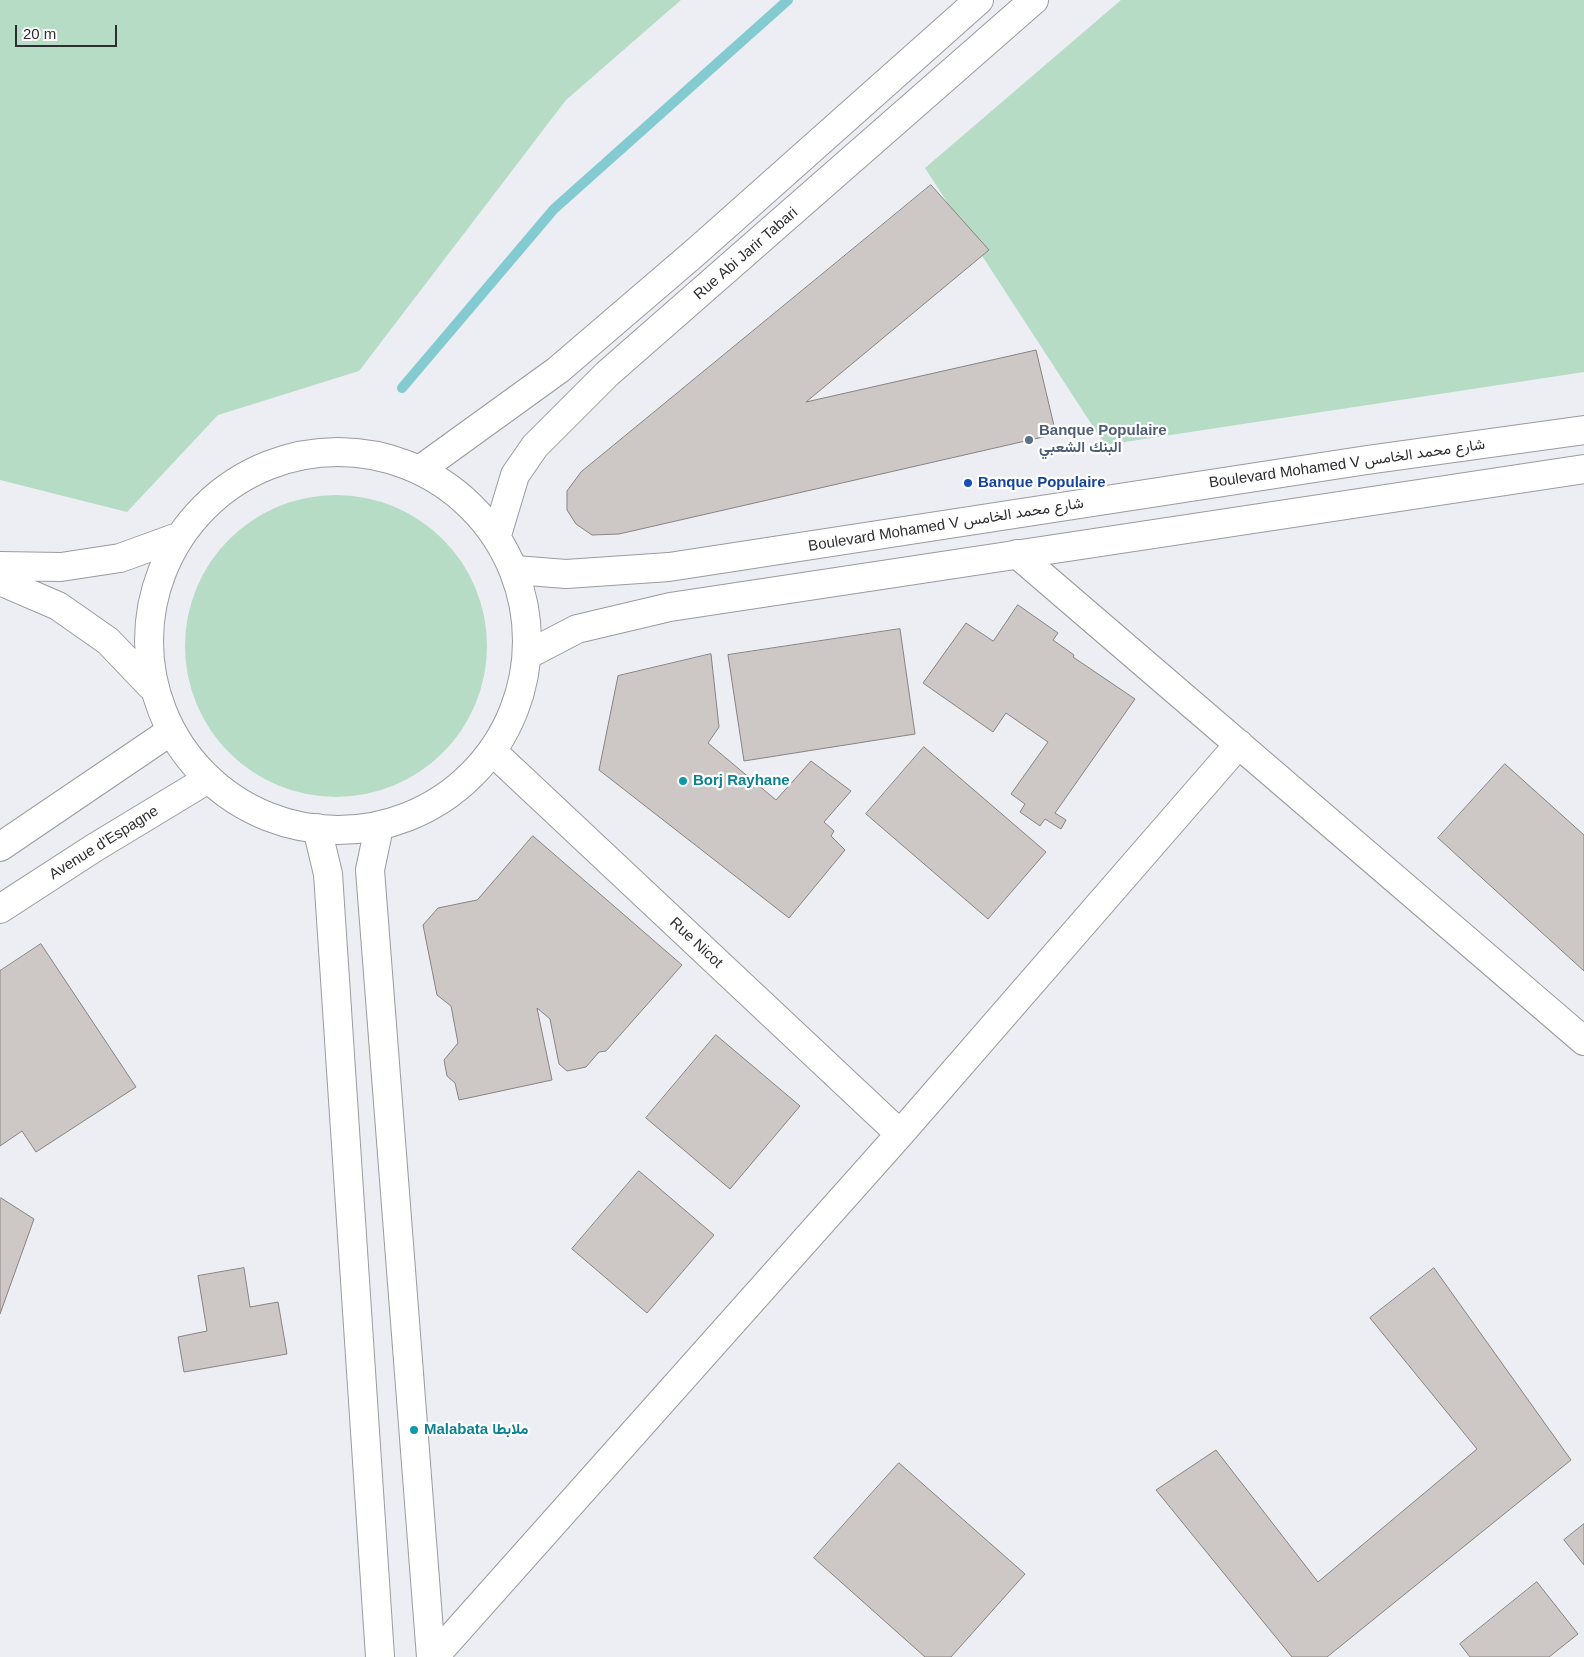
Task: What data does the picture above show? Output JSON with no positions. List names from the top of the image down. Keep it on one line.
{"streets":{"main road":["Rue Abi Jarir Tabari","Boulevard Mohamed V شارع محمد الخامس","Avenue d'Espagne","Rue Nicot"]},"places":["Banque Populaire البنك الشعبي","Banque Populaire","Borj Rayhane","Malabata ملابطا"],"scale_bar":"20 m"}
